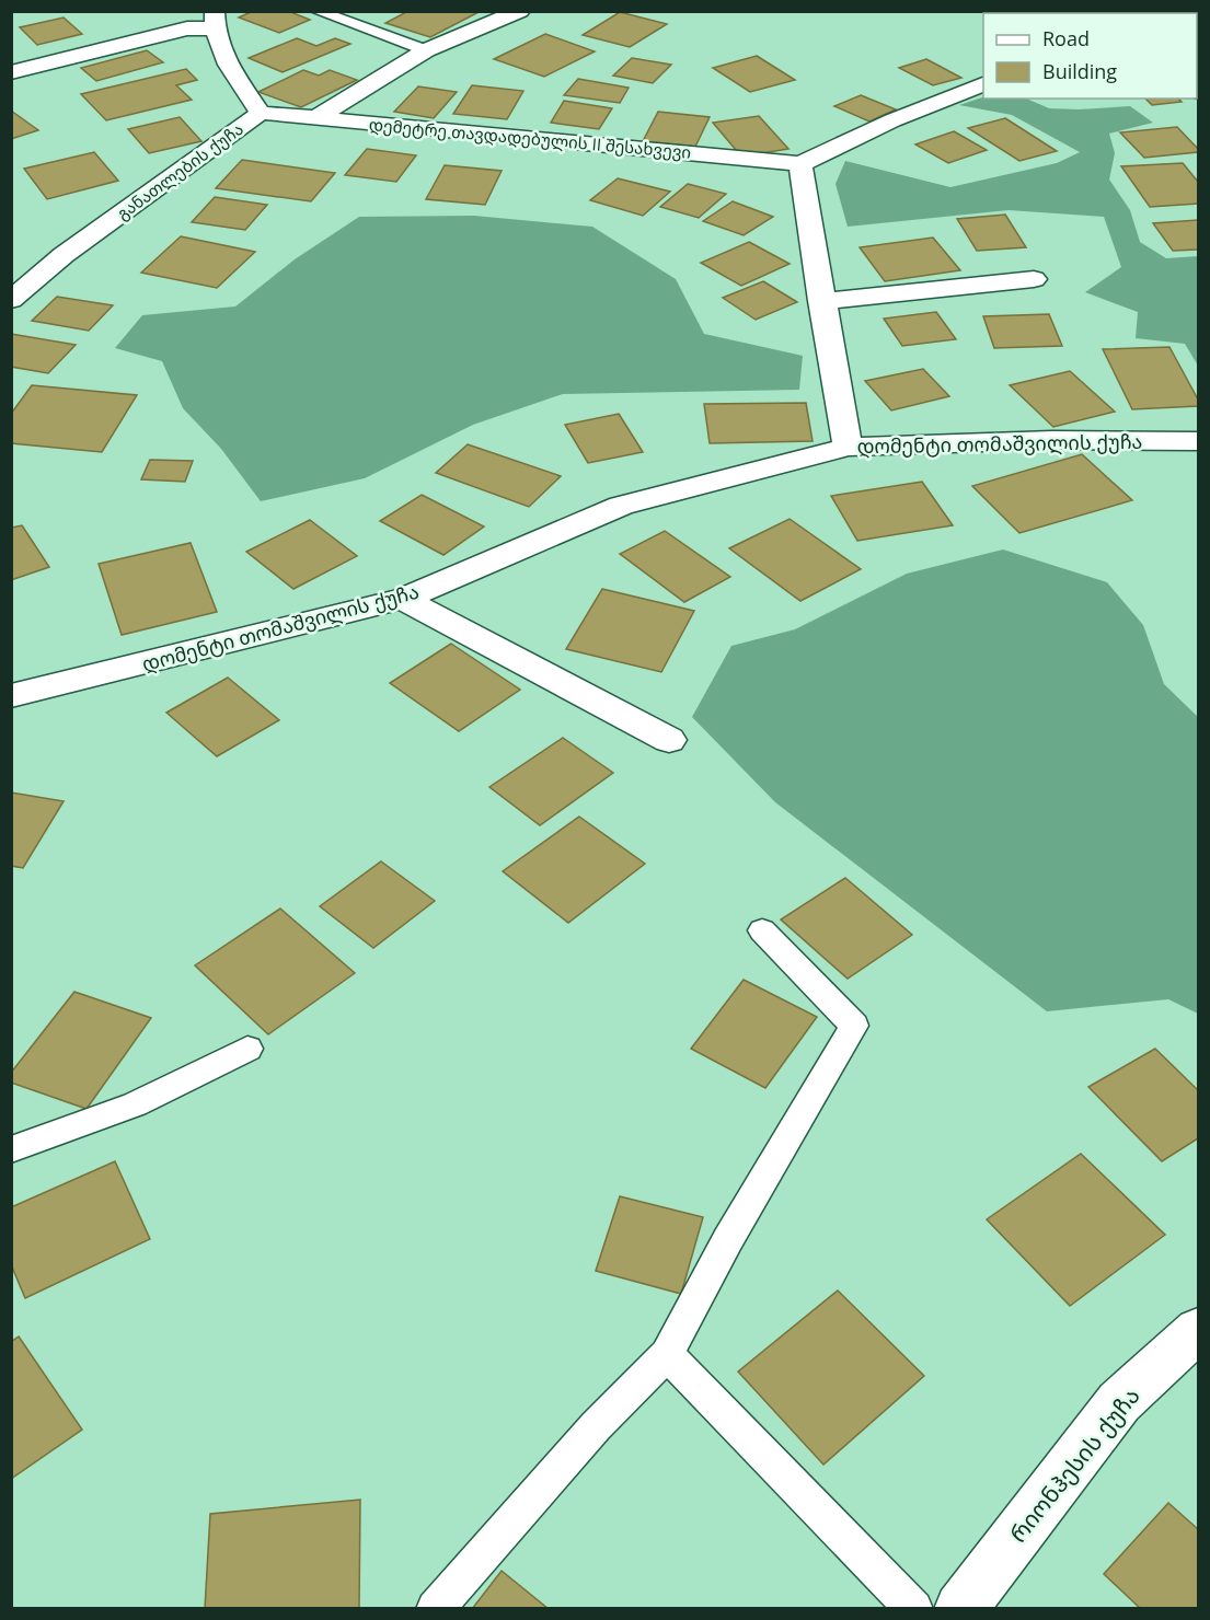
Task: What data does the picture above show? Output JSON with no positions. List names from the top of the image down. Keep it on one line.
{"streets":{"street":["დემეტრე თავდადებულის II შესახვევი","განათლების ქუჩა","დომენტი თომაშვილის ქუჩა","რიონჰესის ქუჩა"]},"crossings":[["დემეტრე თავდადებულის II შესახვევი","განათლების ქუჩა"]],"legend":["Road","Building"]}
